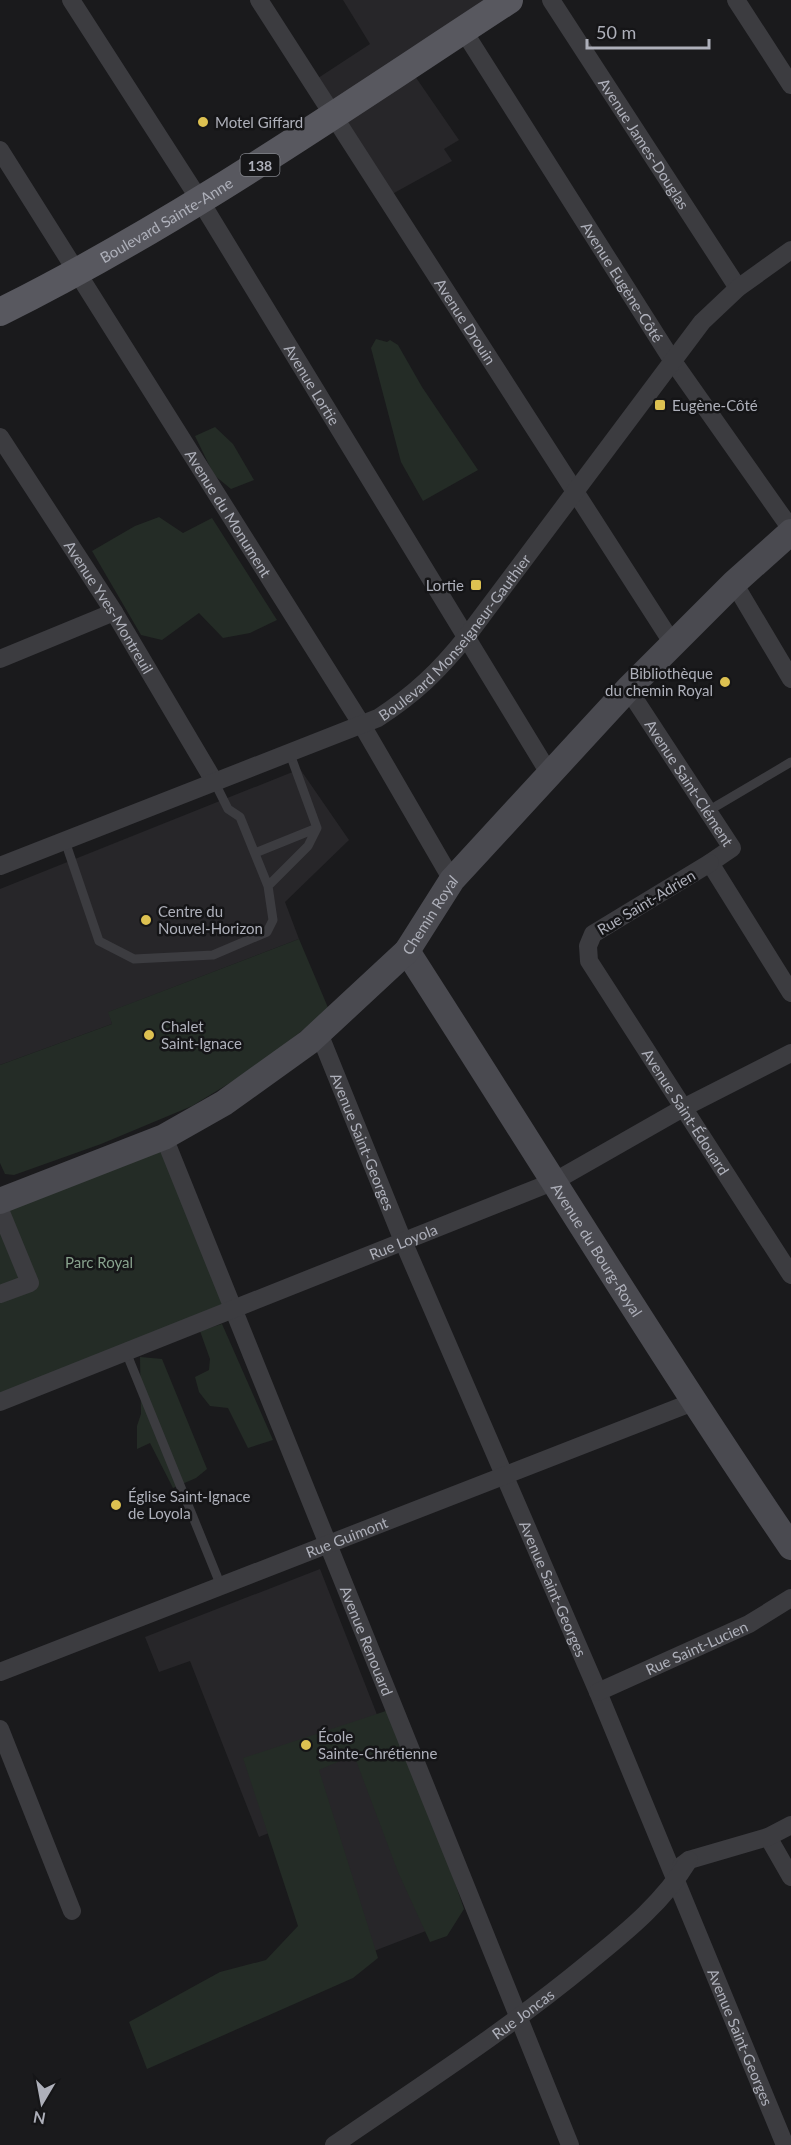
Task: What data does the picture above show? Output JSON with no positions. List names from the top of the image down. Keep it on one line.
{"streets":{"main road":["138","Boulevard Sainte-Anne","Chemin Royal","Avenue du Bourg-Royal"],"street":["Avenue James-Douglas","Avenue Eugène-Côté","Avenue Drouin","Avenue Lortie","Avenue du Monument","Avenue Yves-Montreuil","Boulevard Monseigneur-Gauthier","Avenue Saint-Clément","Rue Saint-Adrien","Avenue Saint-Édouard","Avenue Saint-Georges","Rue Loyola","Rue Guimont","Avenue Renouard","Rue Saint-Lucien","Rue Joncas"]},"crossings":[["Avenue James-Douglas","Boulevard Monseigneur-Gauthier"],["Boulevard Sainte-Anne","Avenue Eugène-Côté"],["Boulevard Sainte-Anne","Avenue Drouin"],["Boulevard Sainte-Anne","Avenue Lortie"],["Boulevard Sainte-Anne","Avenue du Monument"],["Avenue Eugène-Côté","Boulevard Monseigneur-Gauthier"],["Avenue Eugène-Côté","Chemin Royal"],["Avenue Drouin","Boulevard Monseigneur-Gauthier"],["Avenue Drouin","Chemin Royal"],["Avenue Lortie","Boulevard Monseigneur-Gauthier"],["Avenue Lortie","Chemin Royal"],["Avenue du Monument","Boulevard Monseigneur-Gauthier"],["Avenue du Monument","Chemin Royal"],["Avenue Yves-Montreuil","Boulevard Monseigneur-Gauthier"],["Avenue Saint-Clément","Rue Saint-Adrien"],["Avenue Saint-Clément","Chemin Royal"],["Rue Saint-Adrien","Avenue Saint-Édouard"],["Chemin Royal","Avenue Saint-Georges"],["Chemin Royal","Avenue du Bourg-Royal"],["Chemin Royal","Avenue Renouard"],["Avenue Saint-Édouard","Rue Loyola"],["Avenue Saint-Georges","Rue Loyola"],["Avenue Saint-Georges","Rue Guimont"],["Avenue Saint-Georges","Rue Saint-Lucien"],["Avenue Saint-Georges","Rue Joncas"],["Rue Loyola","Avenue du Bourg-Royal"],["Rue Loyola","Avenue Renouard"],["Avenue du Bourg-Royal","Rue Guimont"],["Rue Guimont","Avenue Renouard"],["Avenue Renouard","Rue Joncas"]],"parks":["Parc Royal"],"places":{"other":["Motel Giffard","Bibliothèque du chemin Royal","Centre du Nouvel-Horizon","Chalet Saint-Ignace","Église Saint-Ignace de Loyola","École Sainte-Chrétienne"],"transit":["Eugène-Côté","Lortie"]},"scale_bar":"50 m","north":"bottom"}
